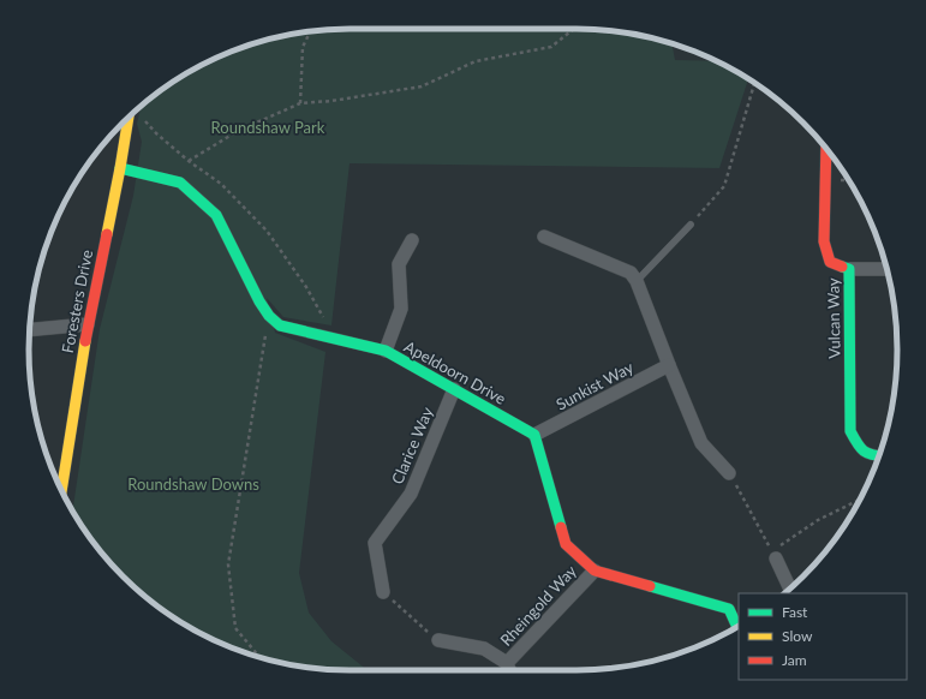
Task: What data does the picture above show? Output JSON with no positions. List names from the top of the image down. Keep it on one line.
{"streets":{"street":["Foresters Drive","Vulcan Way","Apeldoorn Drive","Sunkist Way","Clarice Way","Rheingold Way"]},"crossings":[["Foresters Drive","Apeldoorn Drive"],["Apeldoorn Drive","Sunkist Way"],["Apeldoorn Drive","Clarice Way"]],"parks":["Roundshaw Park","Roundshaw Downs"],"legend":["Fast","Slow","Jam"]}
